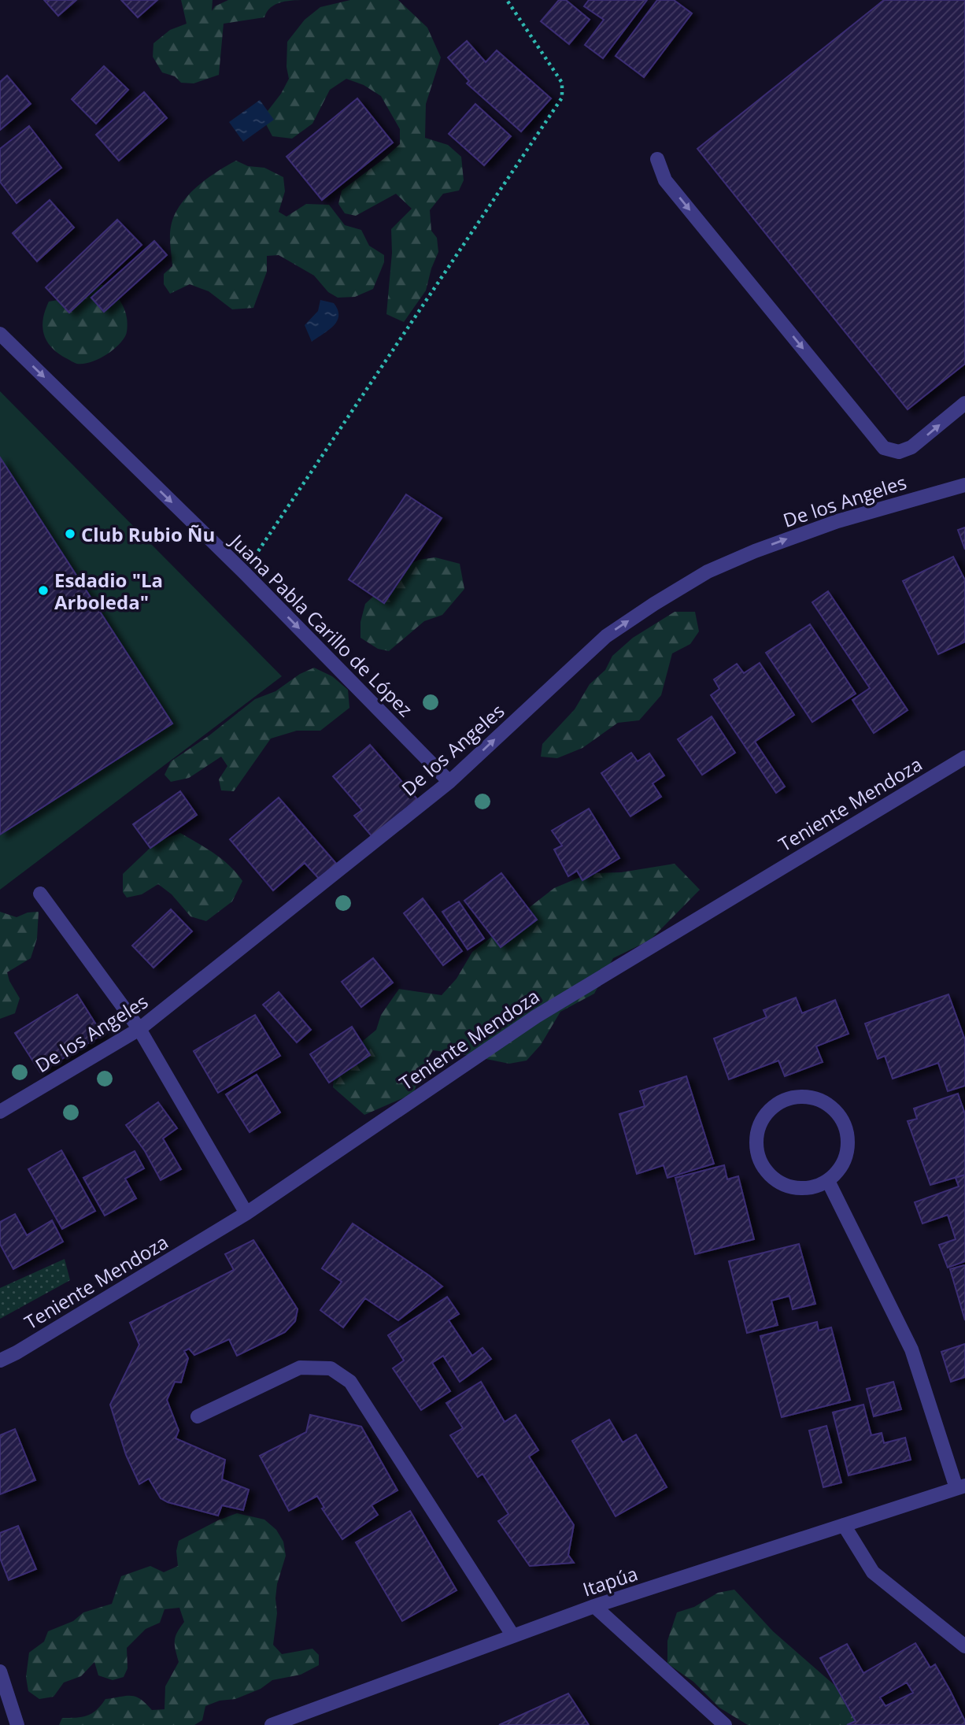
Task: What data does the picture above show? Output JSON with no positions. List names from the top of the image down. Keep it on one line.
{"streets":{"street":["De los Angeles","Juana Pabla Carillo de López","Teniente Mendoza","Itapúa"]},"crossings":[["De los Angeles","Juana Pabla Carillo de López"]],"one_way":["De los Angeles","Juana Pabla Carillo de López"],"places":["Club Rubio Ñu","Esdadio \"La Arboleda\""]}
